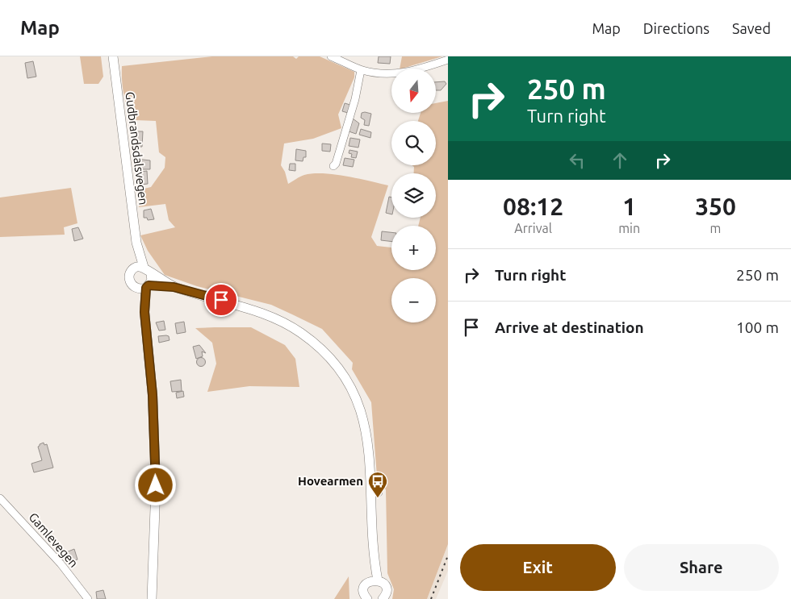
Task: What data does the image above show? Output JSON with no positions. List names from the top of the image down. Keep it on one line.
{"streets":{"main road":["Gudbrandsdalsvegen"],"street":["Gamlevegen"]},"places":{"bus stop":["Hovearmen"]},"north":"bottom","page":{"header":"Map","nav":["Map","Directions","Saved"],"turn":["250 m","Turn right"],"map_buttons":["+","−"],"eta":["08:12","Arrival","1","min","350","m"],"list":[{"name":"Turn right","value":"250 m"},{"name":"Arrive at destination","value":"100 m"}],"buttons":["Exit","Share"]}}
